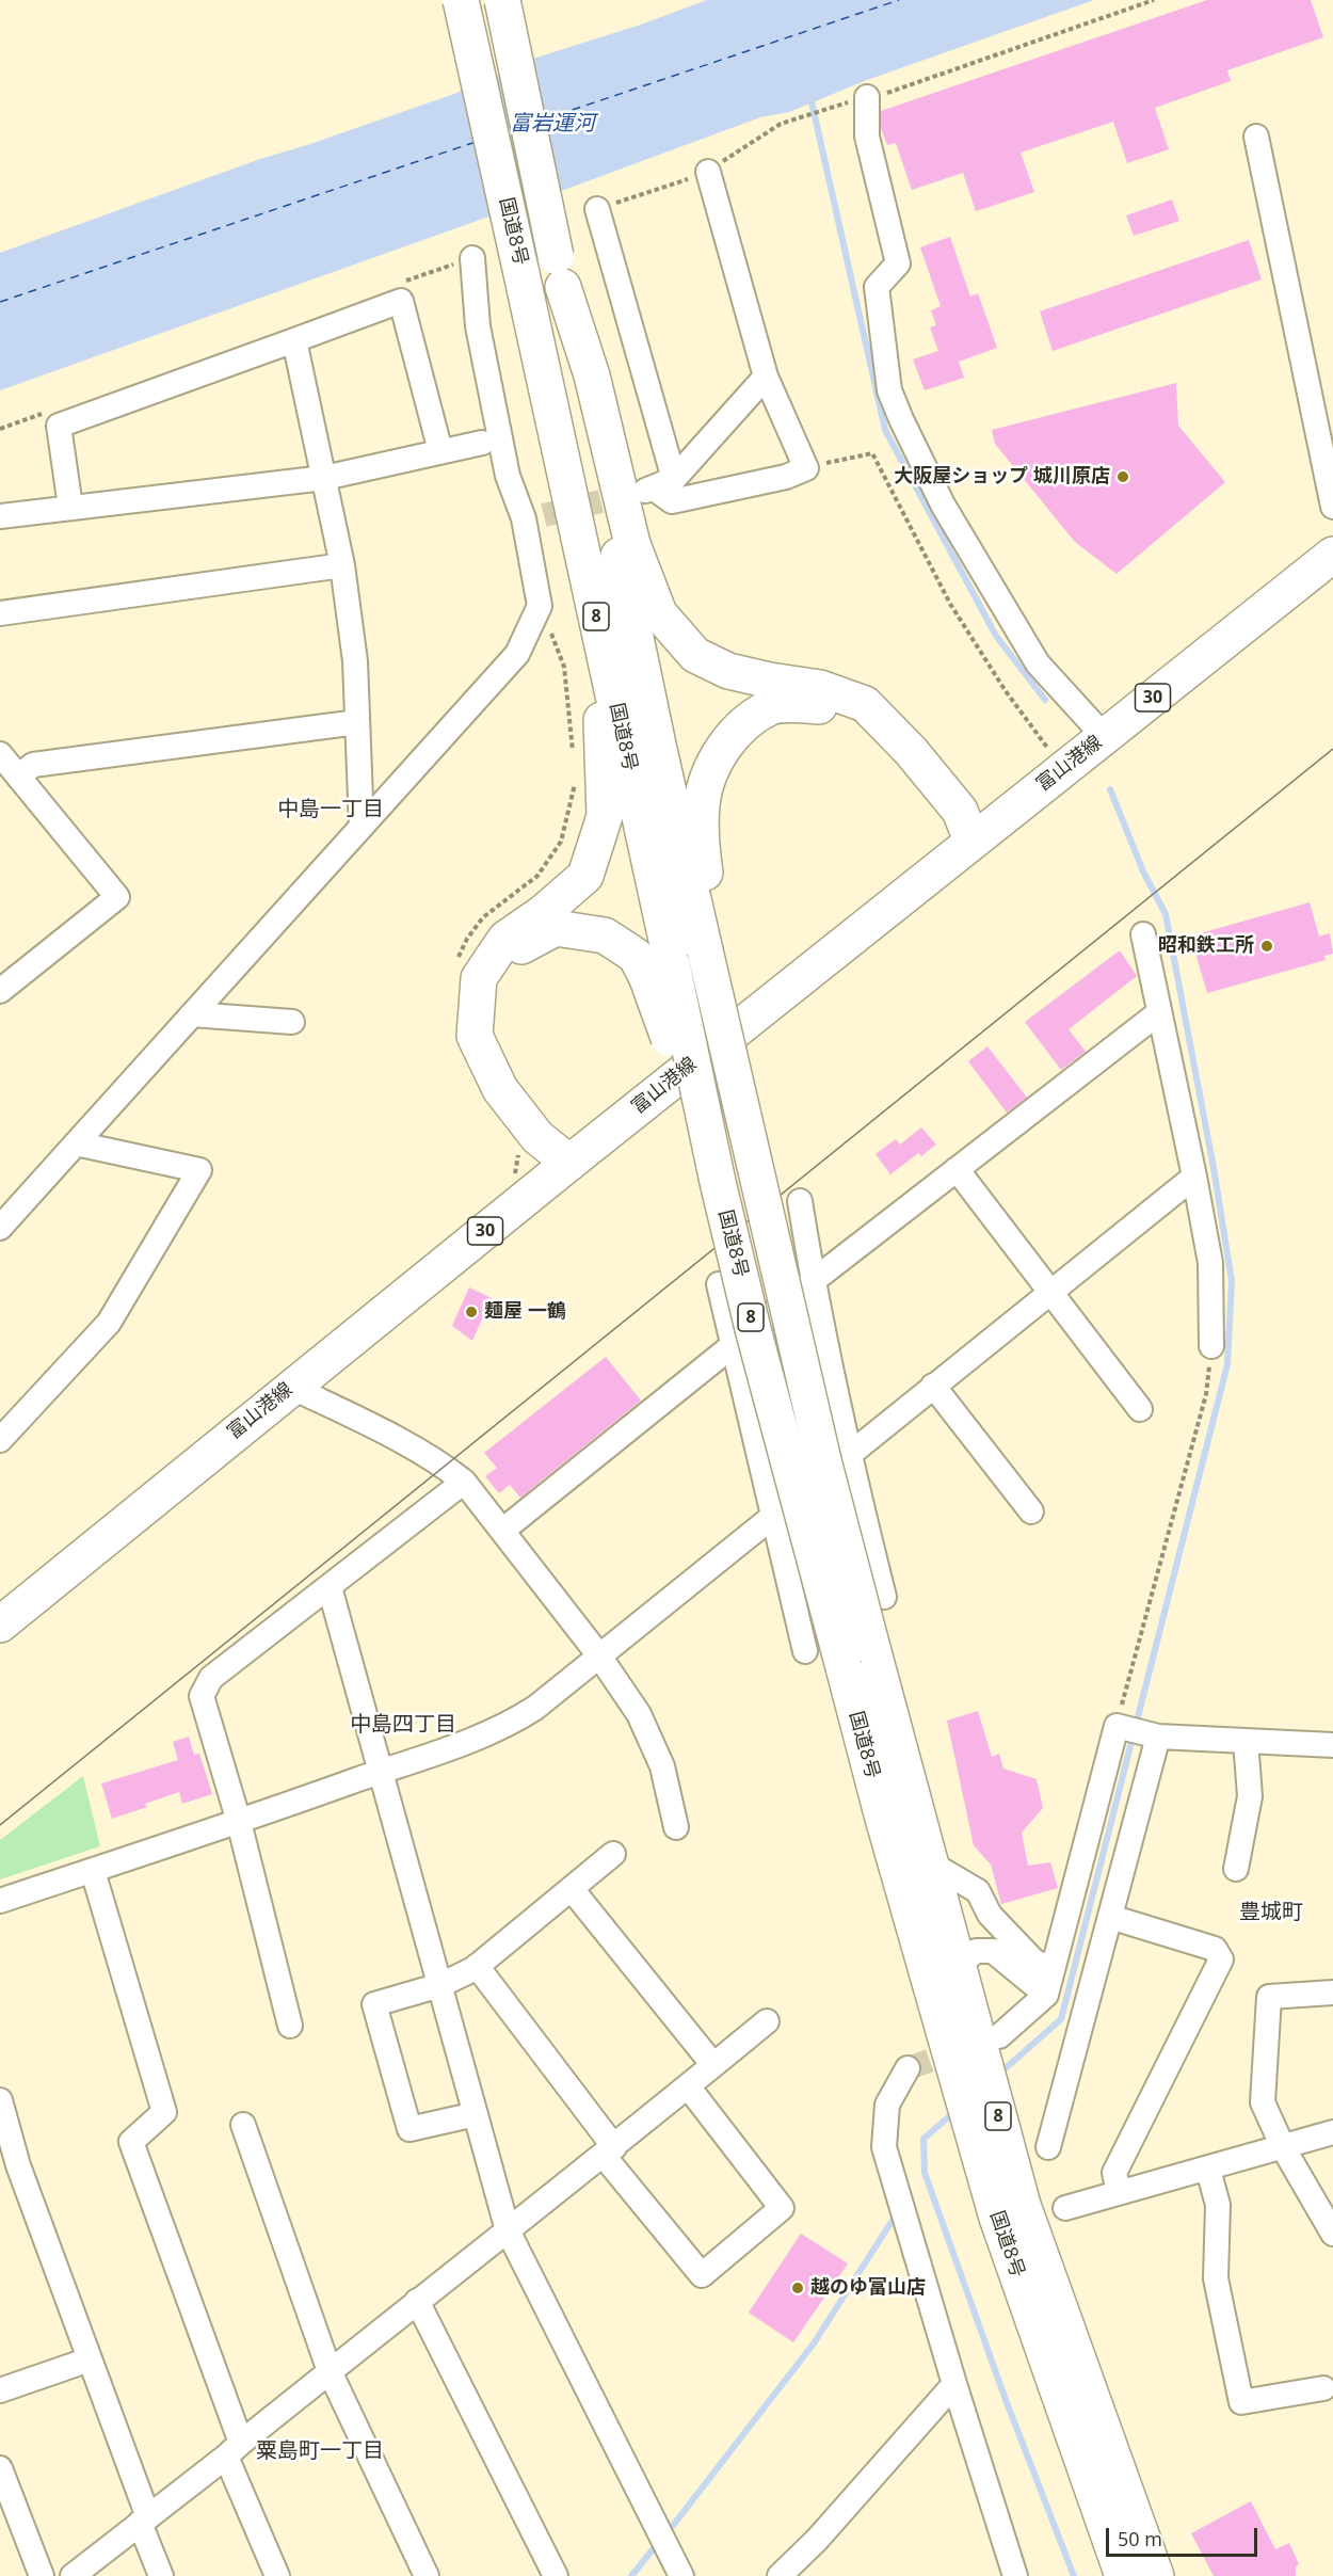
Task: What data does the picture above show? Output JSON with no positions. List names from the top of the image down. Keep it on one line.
{"streets":{"main road":["国道8号","8","30","富山港線"]},"districts":["中島一丁目","中島四丁目","豊城町","粟島町一丁目"],"water":["富岩運河"],"places":["大阪屋ショップ 城川原店","昭和鉄工所","麺屋 一鶴","越のゆ富山店"],"scale_bar":"50 m"}
